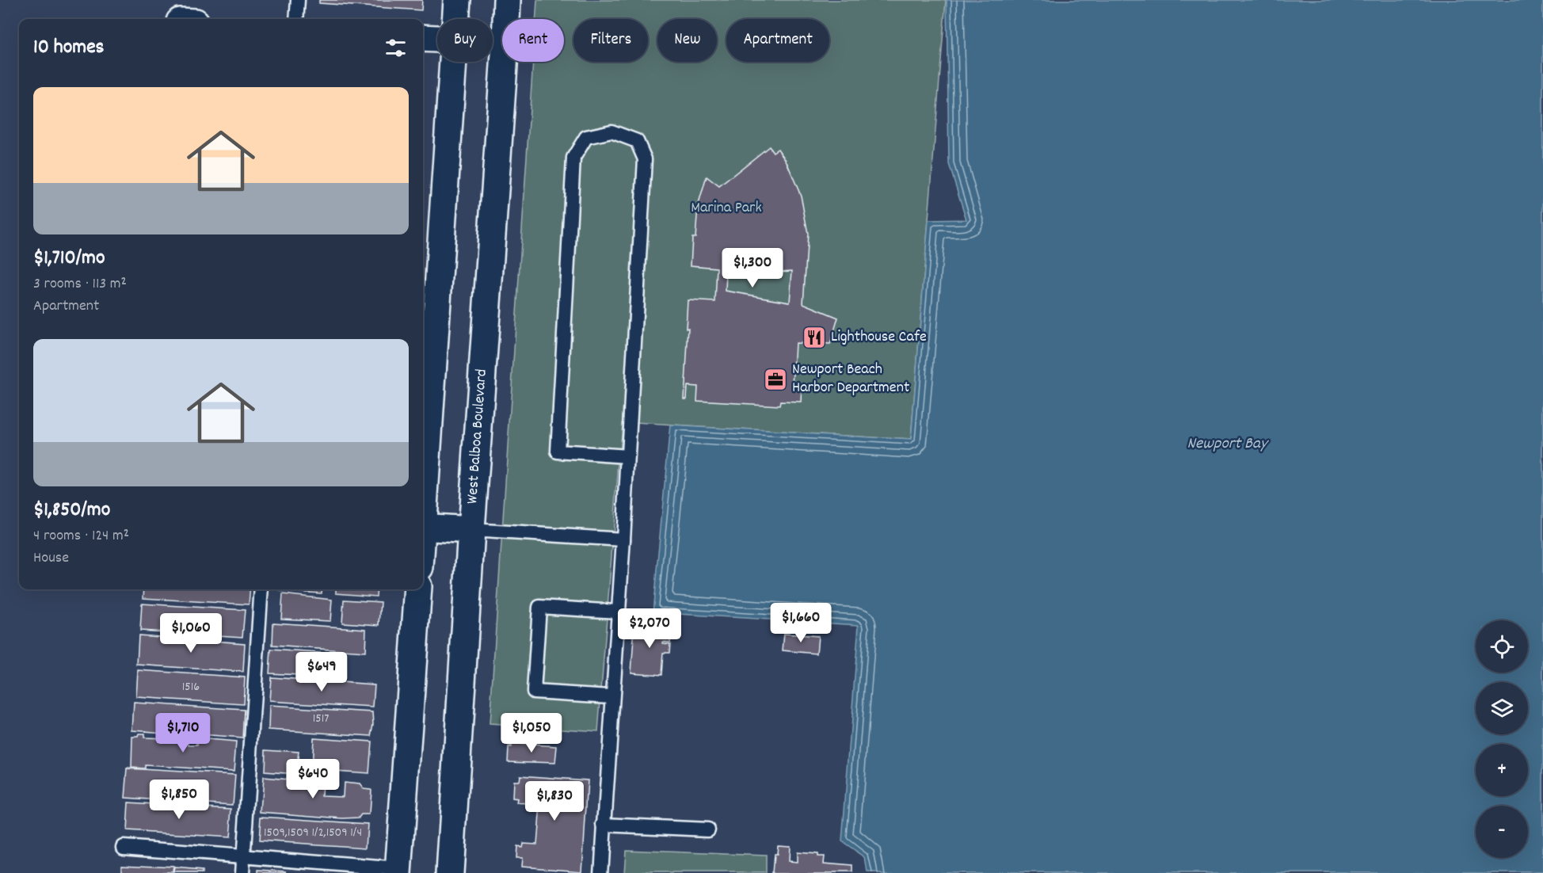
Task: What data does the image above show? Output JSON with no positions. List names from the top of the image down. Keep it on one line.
{"streets":{"main road":["West Balboa Boulevard"]},"water":["Newport Bay"],"parks":["Marina Park"],"places":{"restaurant":["Lighthouse Cafe"],"office":["Newport Beach Harbor Department"]},"house_numbers":["1516","1517","1509,1509 1/2,1509 1/4"],"page":{"chip":["Buy","Rent","Filters","New","Apartment"],"heading":"10 homes","list":[{"name":"$1,710/mo","note":"3 rooms · 113 m² · Apartment"},{"name":"$1,850/mo","note":"4 rooms · 124 m² · House"}],"price":["$1,300","$1,660","$2,070","$1,060","$649","$1,710","$1,050","$640","$1,850","$1,830"],"map_buttons":["+","−"]}}
